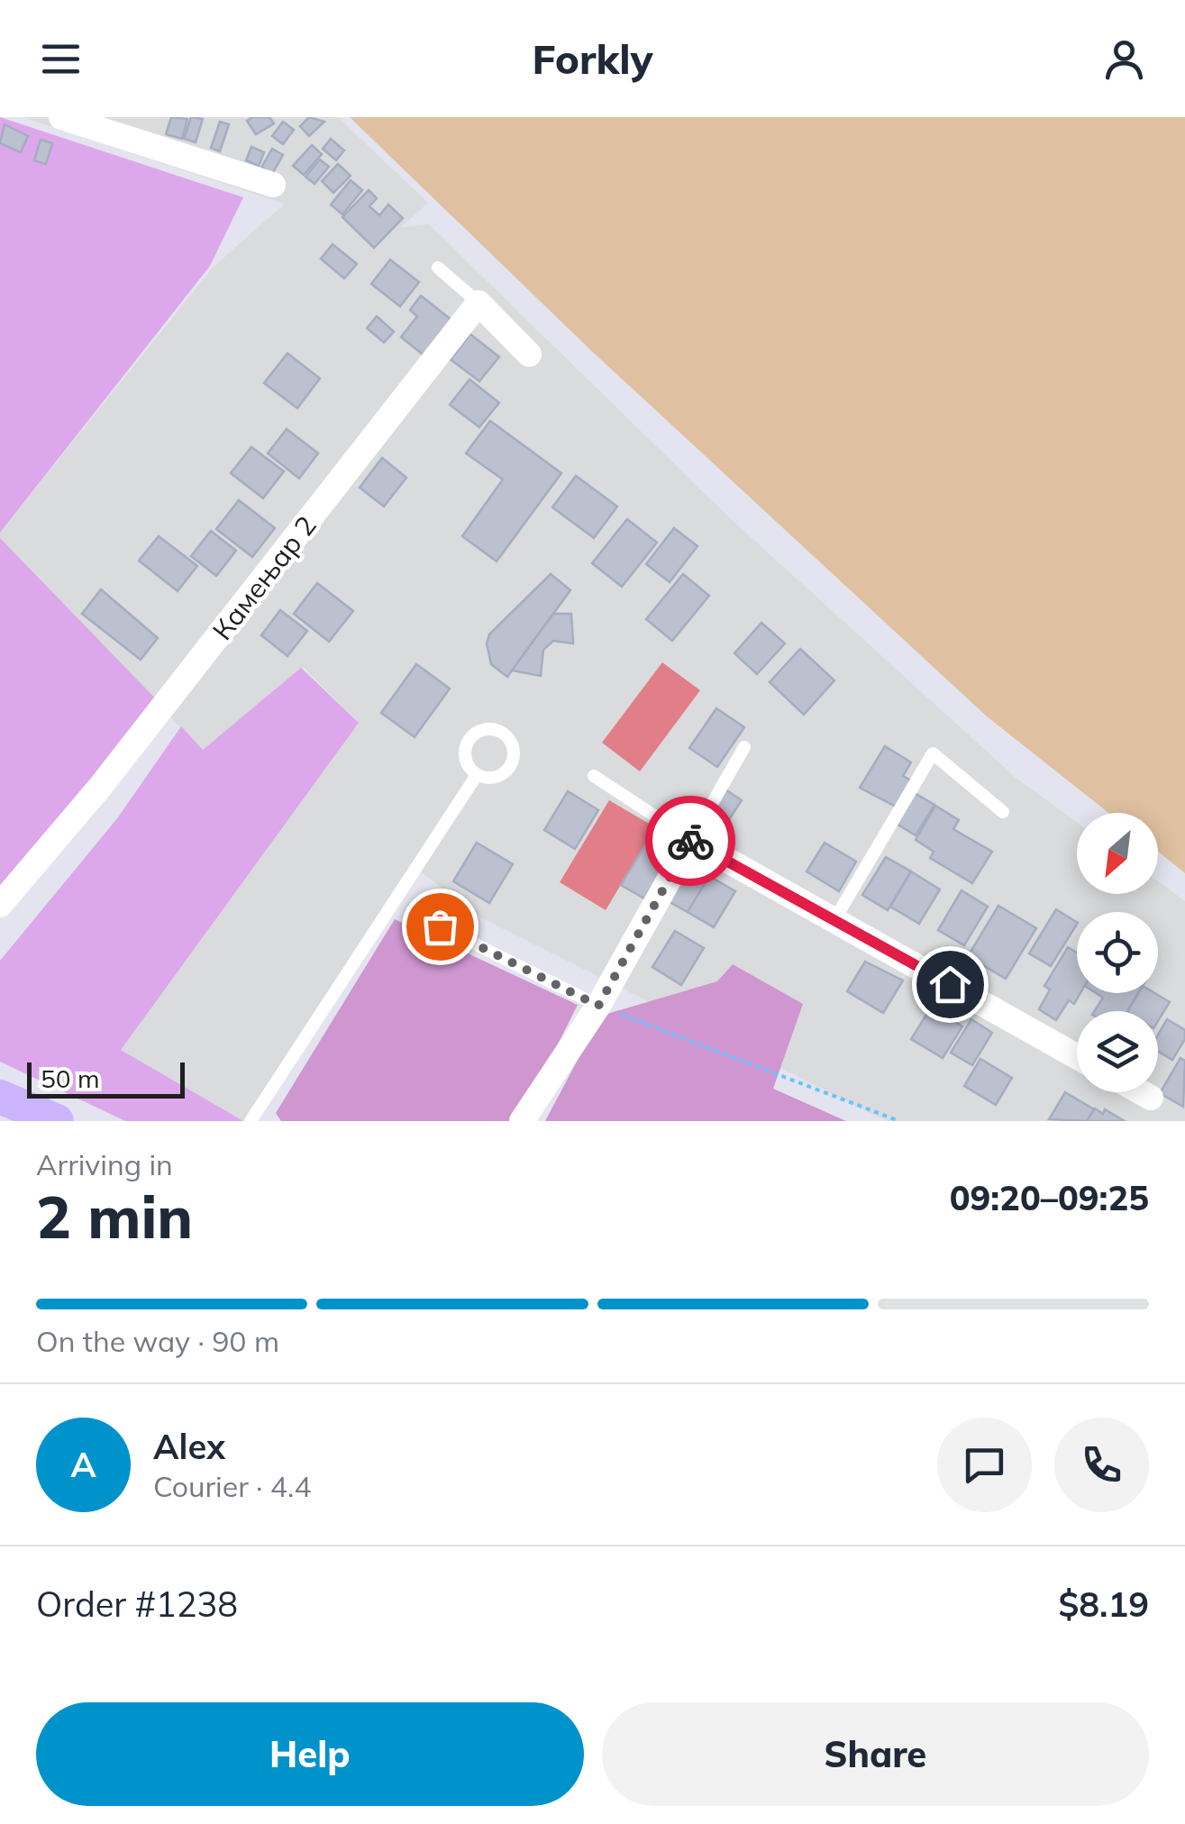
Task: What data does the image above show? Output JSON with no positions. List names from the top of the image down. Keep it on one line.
{"streets":{"street":["Камењар 2"]},"scale_bar":"50 m","north":"bottom left","page":{"header":"Forkly","scale":"50 m","heading":["2 min","Arriving in","09:20–09:25"],"panel":["Alex","Courier · 4.4","Order #1238","$8.19"],"bar":"On the way · 90 m","round":"A","buttons":["Help","Share"]}}
